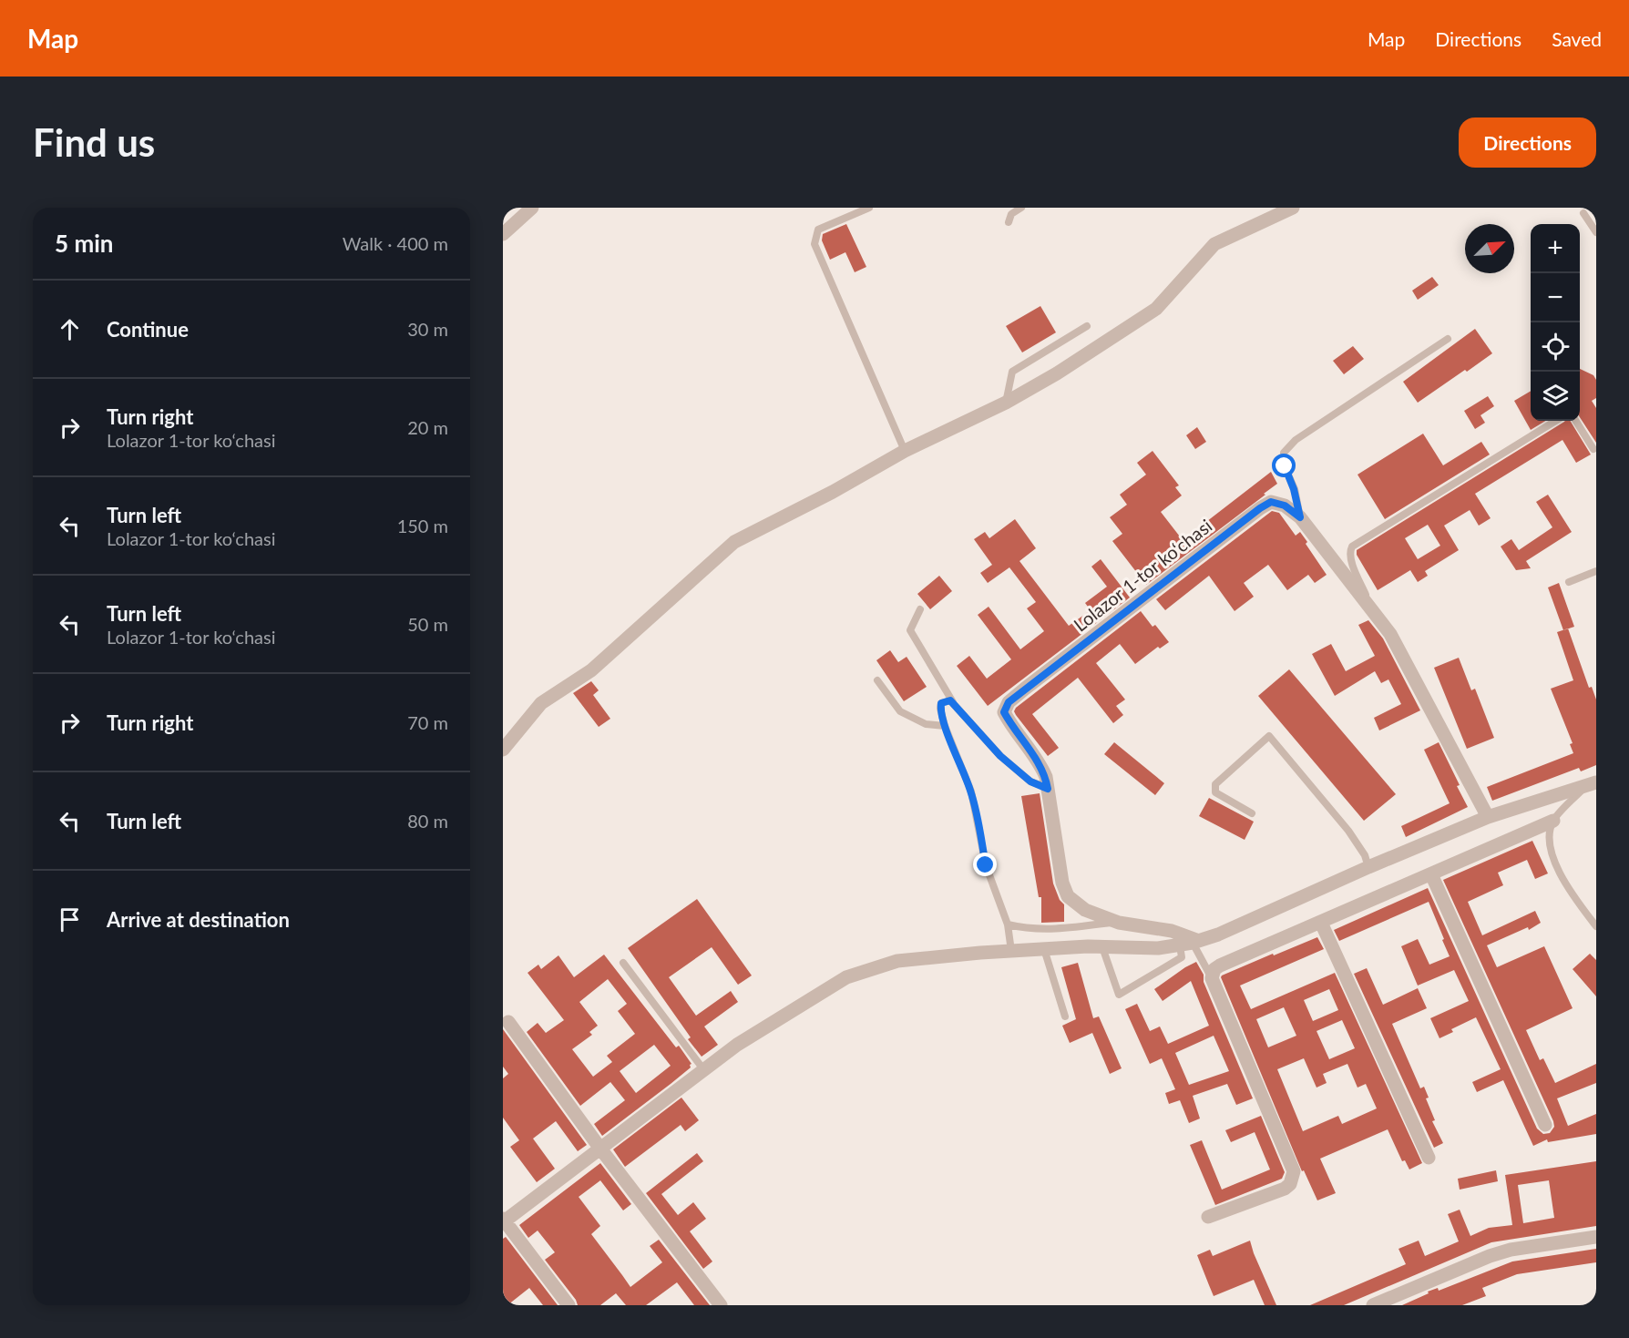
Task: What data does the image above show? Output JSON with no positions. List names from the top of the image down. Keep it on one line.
{"streets":{"street":["Lolazor 1-tor ko‘chasi"]},"north":"top right","page":{"header":"Map","nav":["Map","Directions","Saved"],"buttons":"Directions","title":"Find us","heading":["5 min","Walk · 400 m"],"map_buttons":["+","−"],"list":[["Continue","30 m"],["Turn right","Lolazor 1-tor ko‘chasi","20 m"],["Turn left","Lolazor 1-tor ko‘chasi","150 m"],["Turn left","Lolazor 1-tor ko‘chasi","50 m"],["Turn right","70 m"],["Turn left","80 m"],"Arrive at destination"]}}
